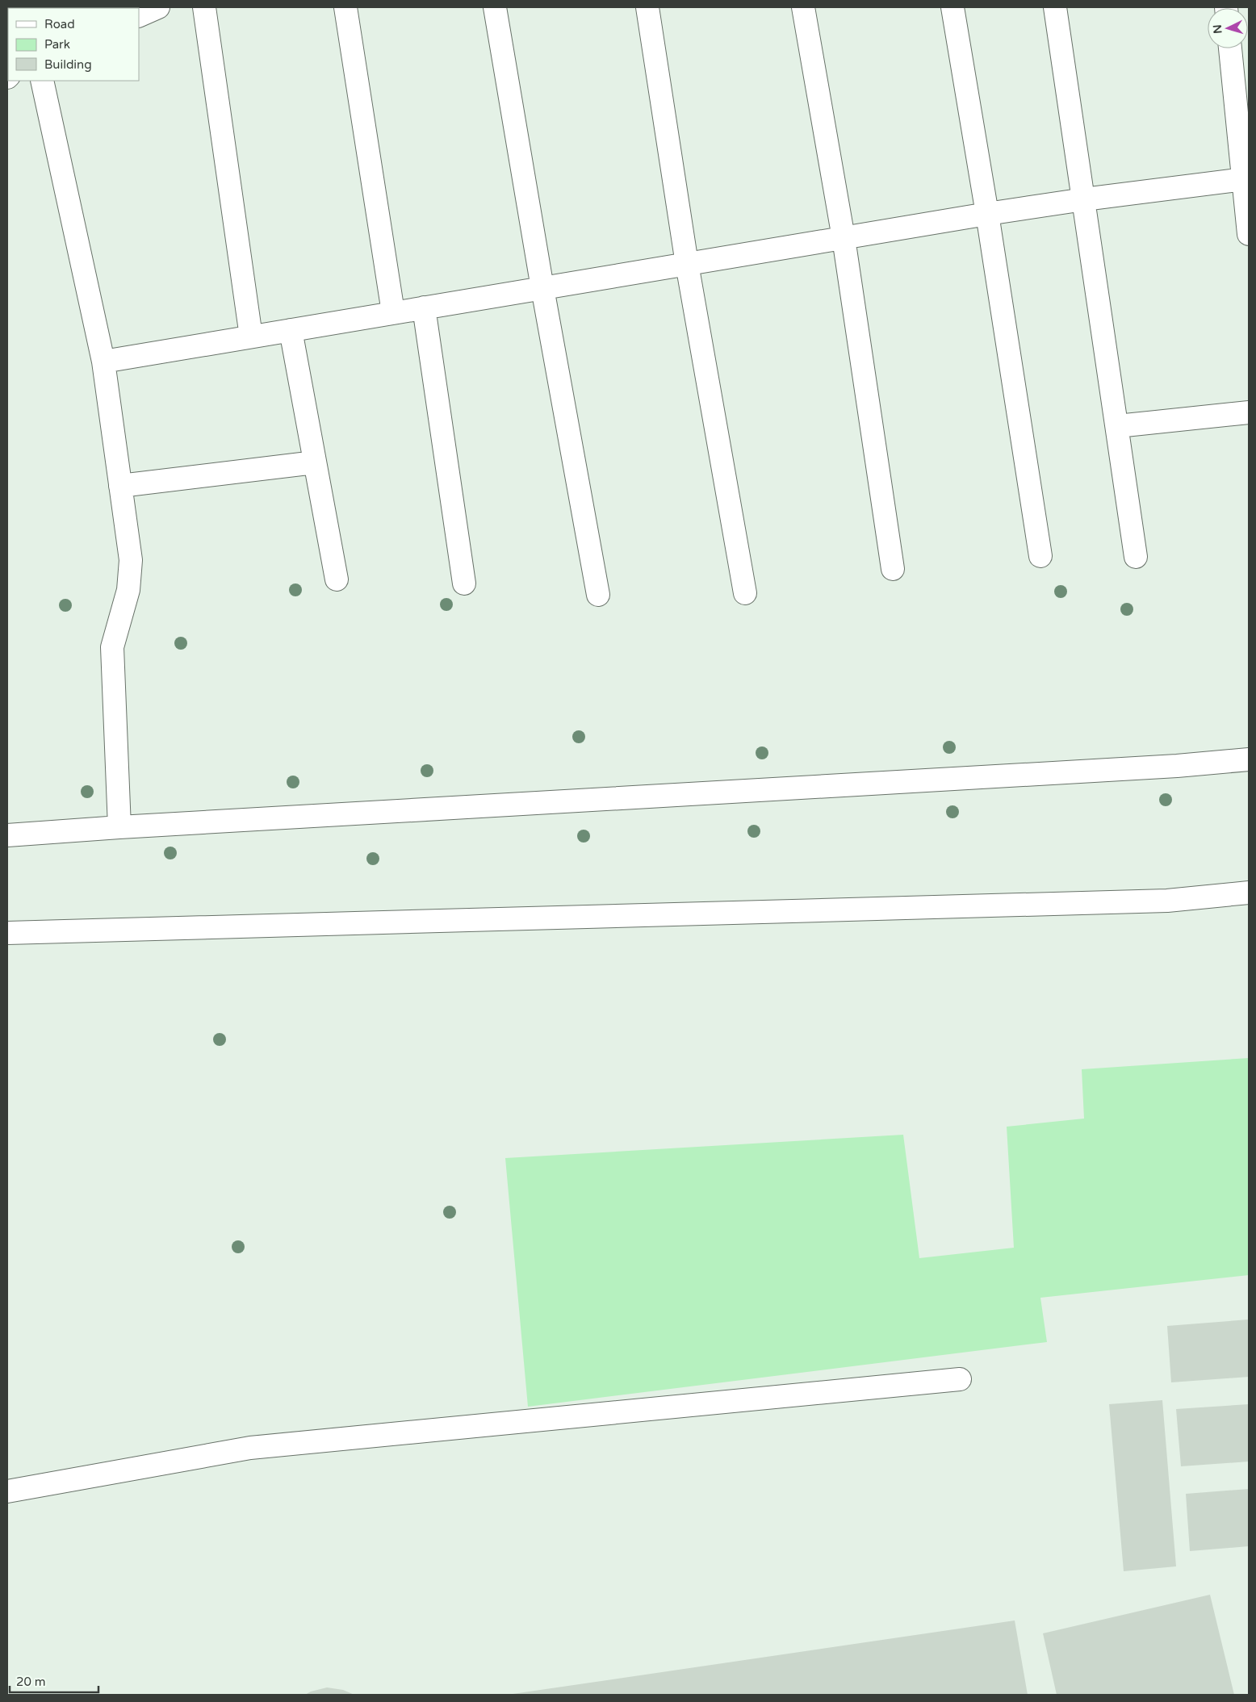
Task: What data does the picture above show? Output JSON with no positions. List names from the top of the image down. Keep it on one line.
{"legend":["Road","Park","Building"],"scale_bar":"20 m","north":"left"}
